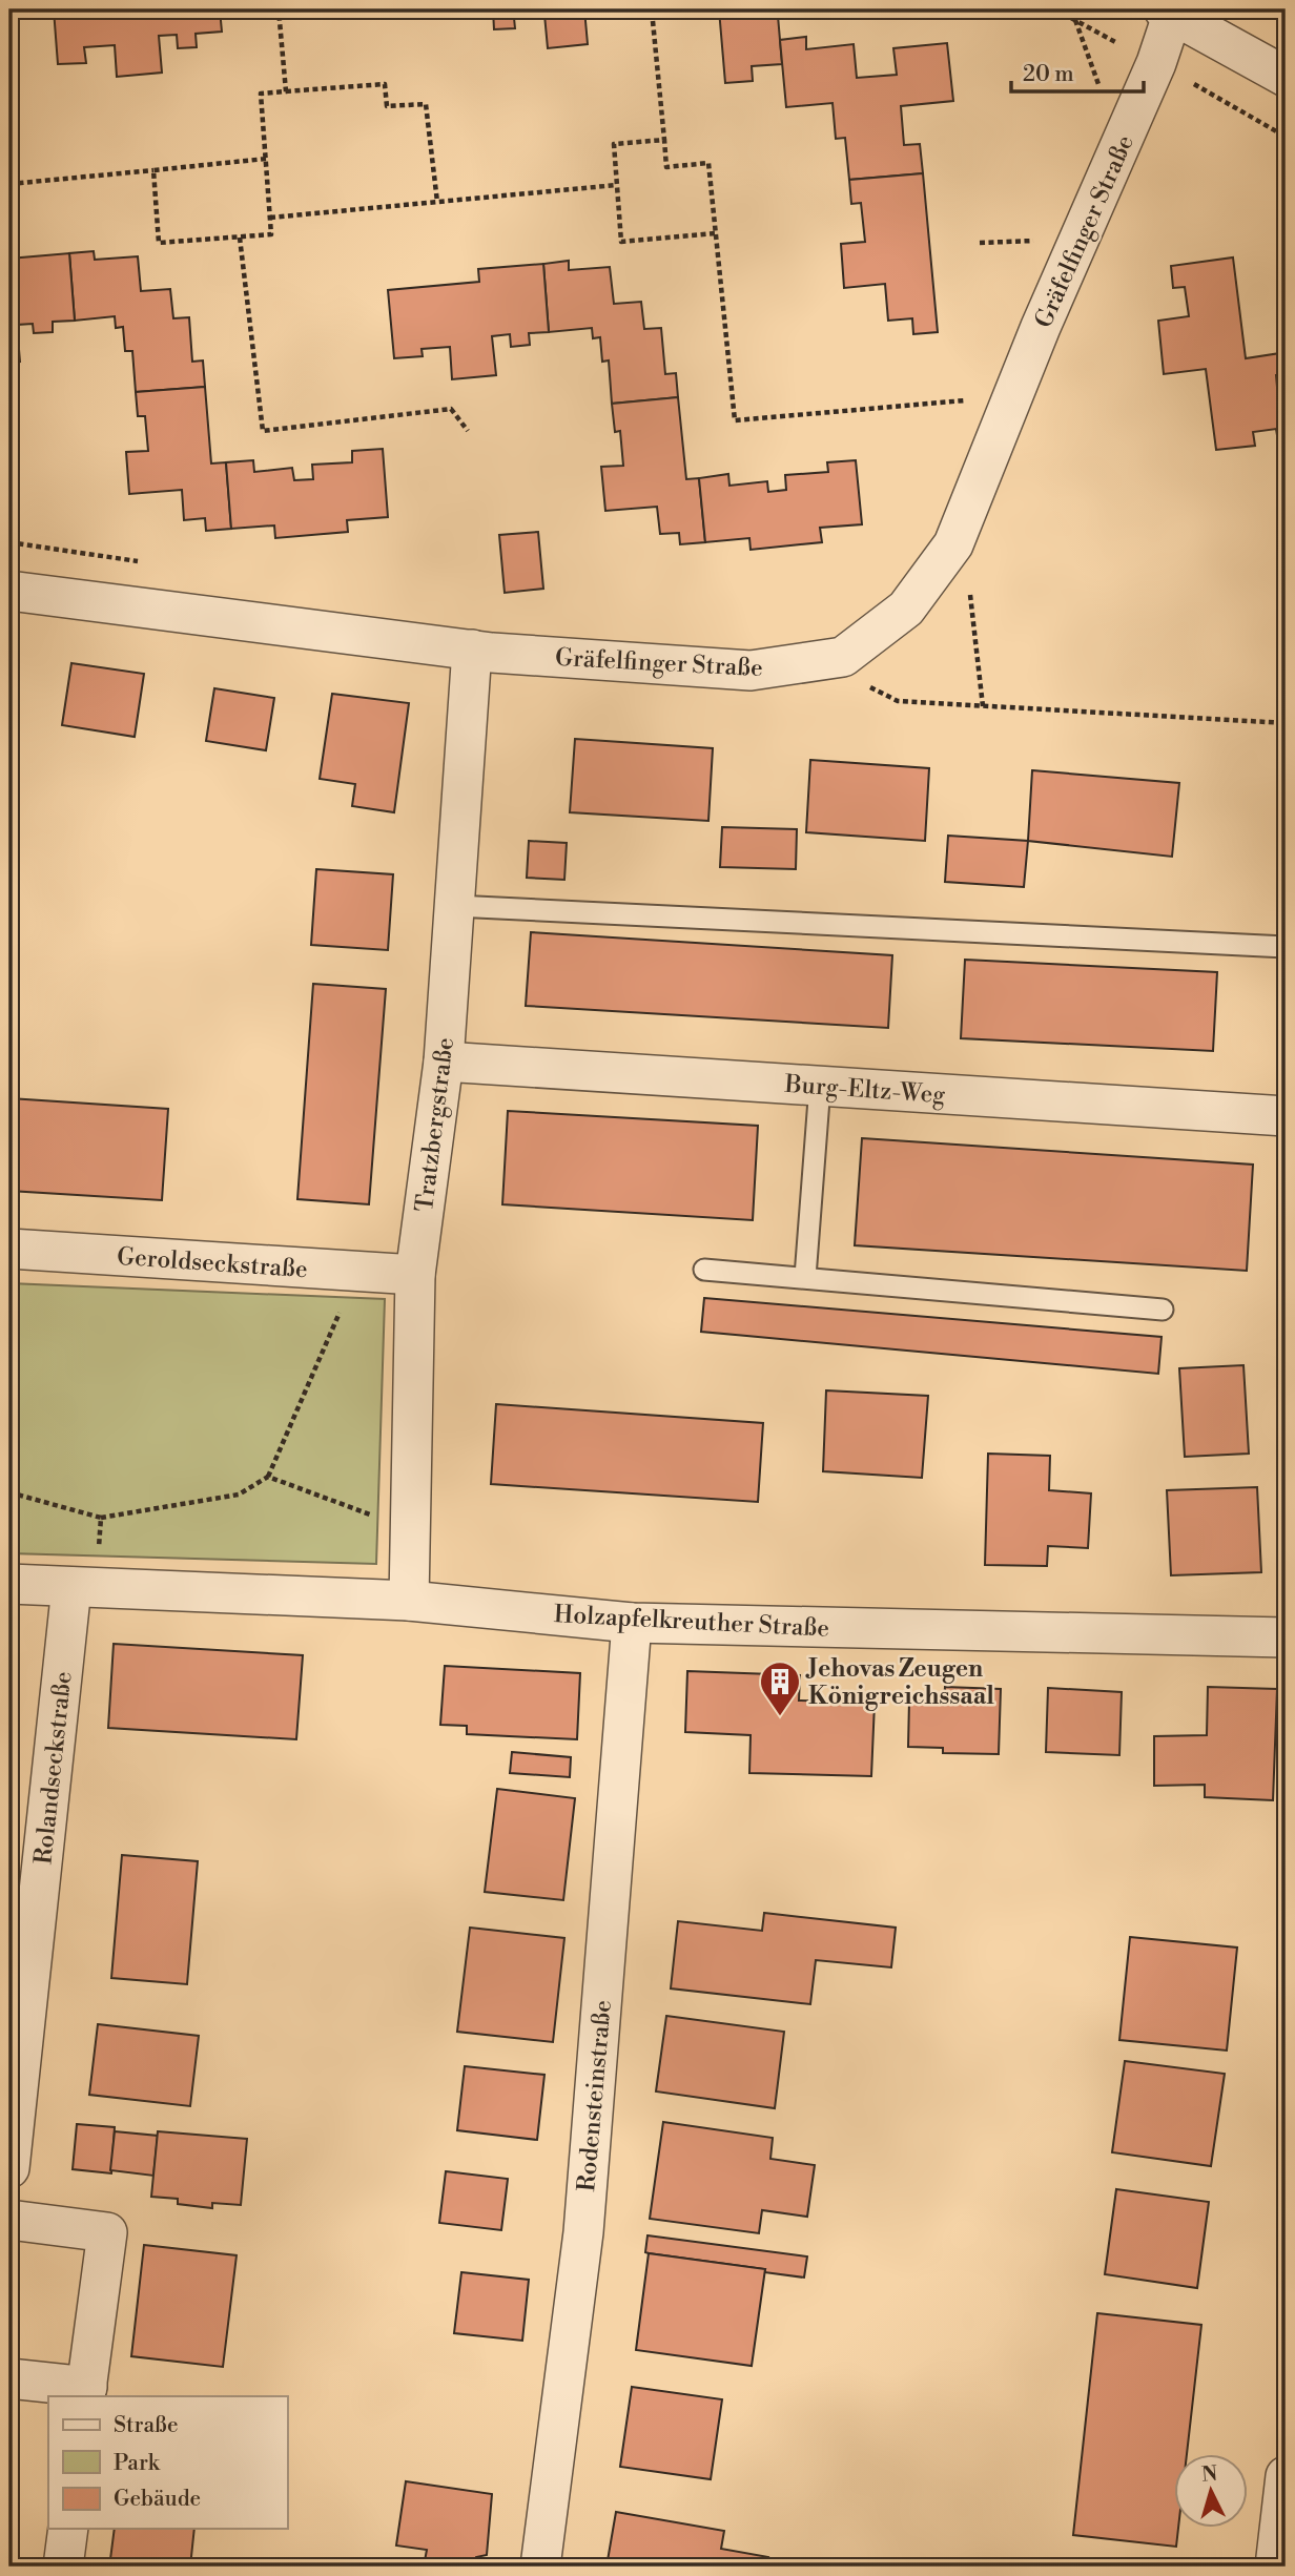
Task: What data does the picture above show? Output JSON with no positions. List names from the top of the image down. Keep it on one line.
{"streets":{"street":["Gräfelfinger Straße","Burg-Eltz-Weg","Tratzbergstraße","Geroldseckstraße","Holzapfelkreuther Straße","Rolandseckstraße","Rodensteinstraße"]},"crossings":[["Gräfelfinger Straße","Tratzbergstraße"],["Burg-Eltz-Weg","Tratzbergstraße"],["Tratzbergstraße","Geroldseckstraße"],["Tratzbergstraße","Holzapfelkreuther Straße"],["Holzapfelkreuther Straße","Rolandseckstraße"],["Holzapfelkreuther Straße","Rodensteinstraße"]],"places":{"building":["Jehovas Zeugen Königreichssaal"]},"legend":["Straße","Park","Gebäude"],"scale_bar":"20 m","north":"top"}
